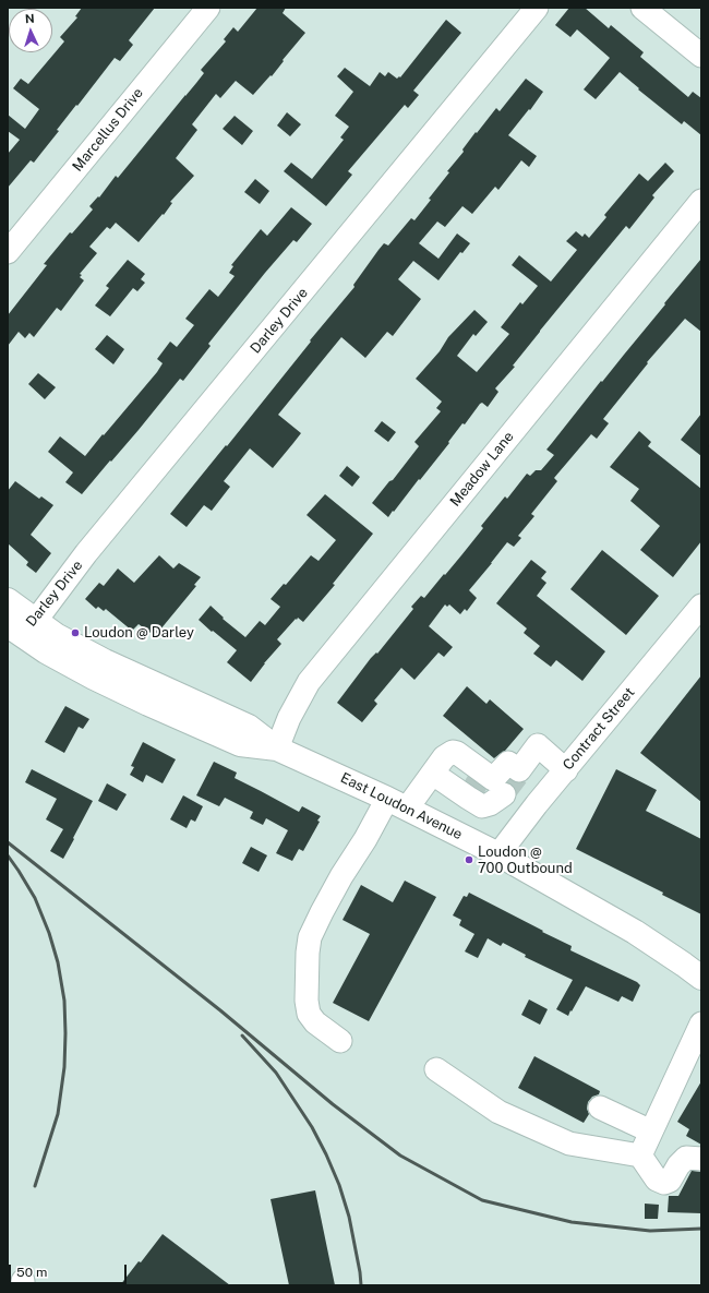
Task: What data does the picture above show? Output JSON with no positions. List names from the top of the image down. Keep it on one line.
{"streets":{"main road":["East Loudon Avenue"],"street":["Marcellus Drive","Darley Drive","Meadow Lane","Contract Street"]},"crossings":[["Darley Drive","East Loudon Avenue"],["Meadow Lane","East Loudon Avenue"],["Contract Street","East Loudon Avenue"]],"places":["Loudon @ Darley","Loudon @ 700 Outbound"],"scale_bar":"50 m","north":"top"}
